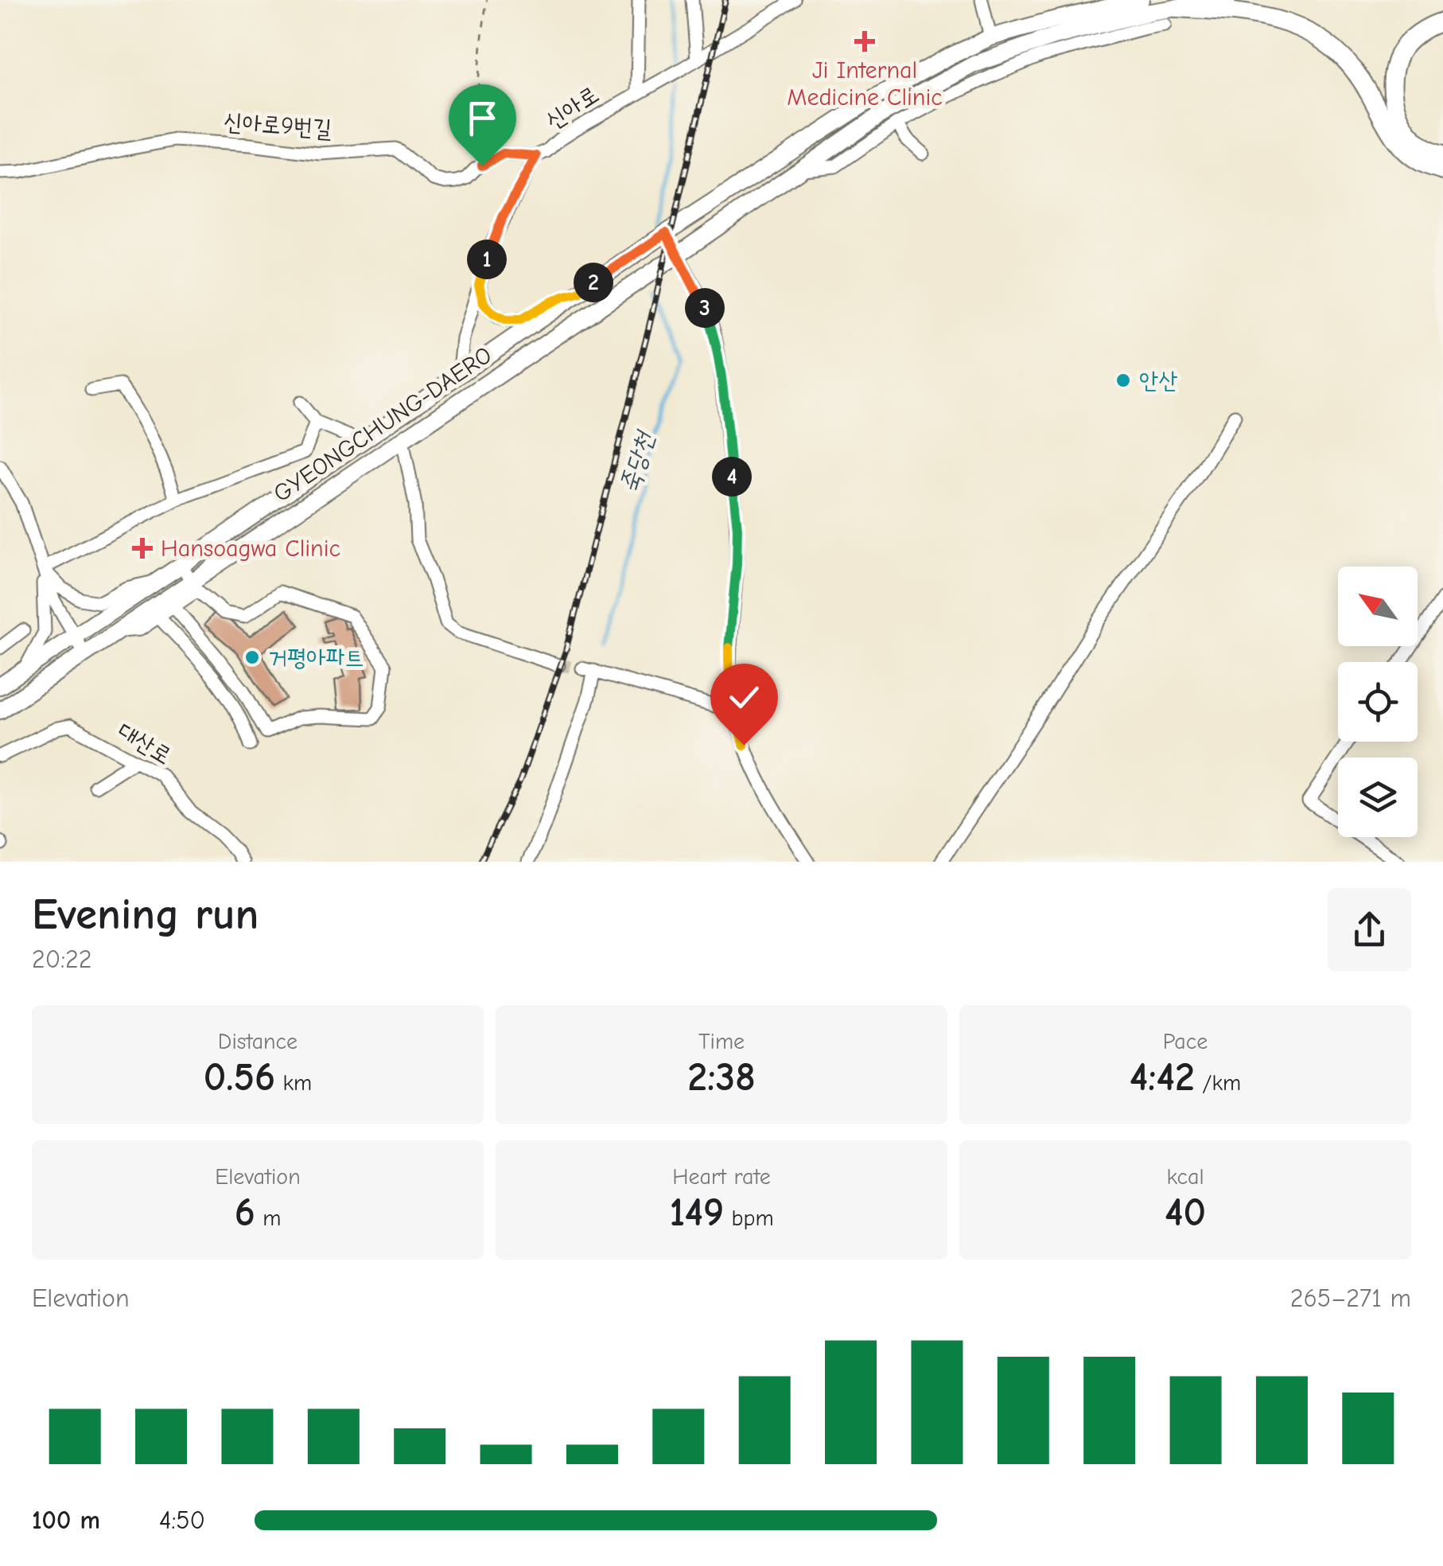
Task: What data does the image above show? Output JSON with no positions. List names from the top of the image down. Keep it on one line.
{"streets":{"main road":["GYEONGCHUNG-DAERO"],"street":["신아로","신아로9번길","대산로"]},"crossings":[["신아로","신아로9번길"],["신아로","GYEONGCHUNG-DAERO"]],"water":["죽당천"],"places":{"health":["Ji Internal Medicine Clinic","Hansoagwa Clinic"],"other":["안산","거평아파트"]},"north":"top left","page":{"pins":["1","2","3","4"],"heading":["Evening run","20:22"],"stats":[["Distance","0.56 km"],["Time","2:38"],["Pace","4:42 /km"],["Elevation","6 m"],["Heart rate","149 bpm"],["kcal","40"]],"chart":["Elevation","265–271 m"],"list":[{"name":"100 m","note":"4:50"}]}}
